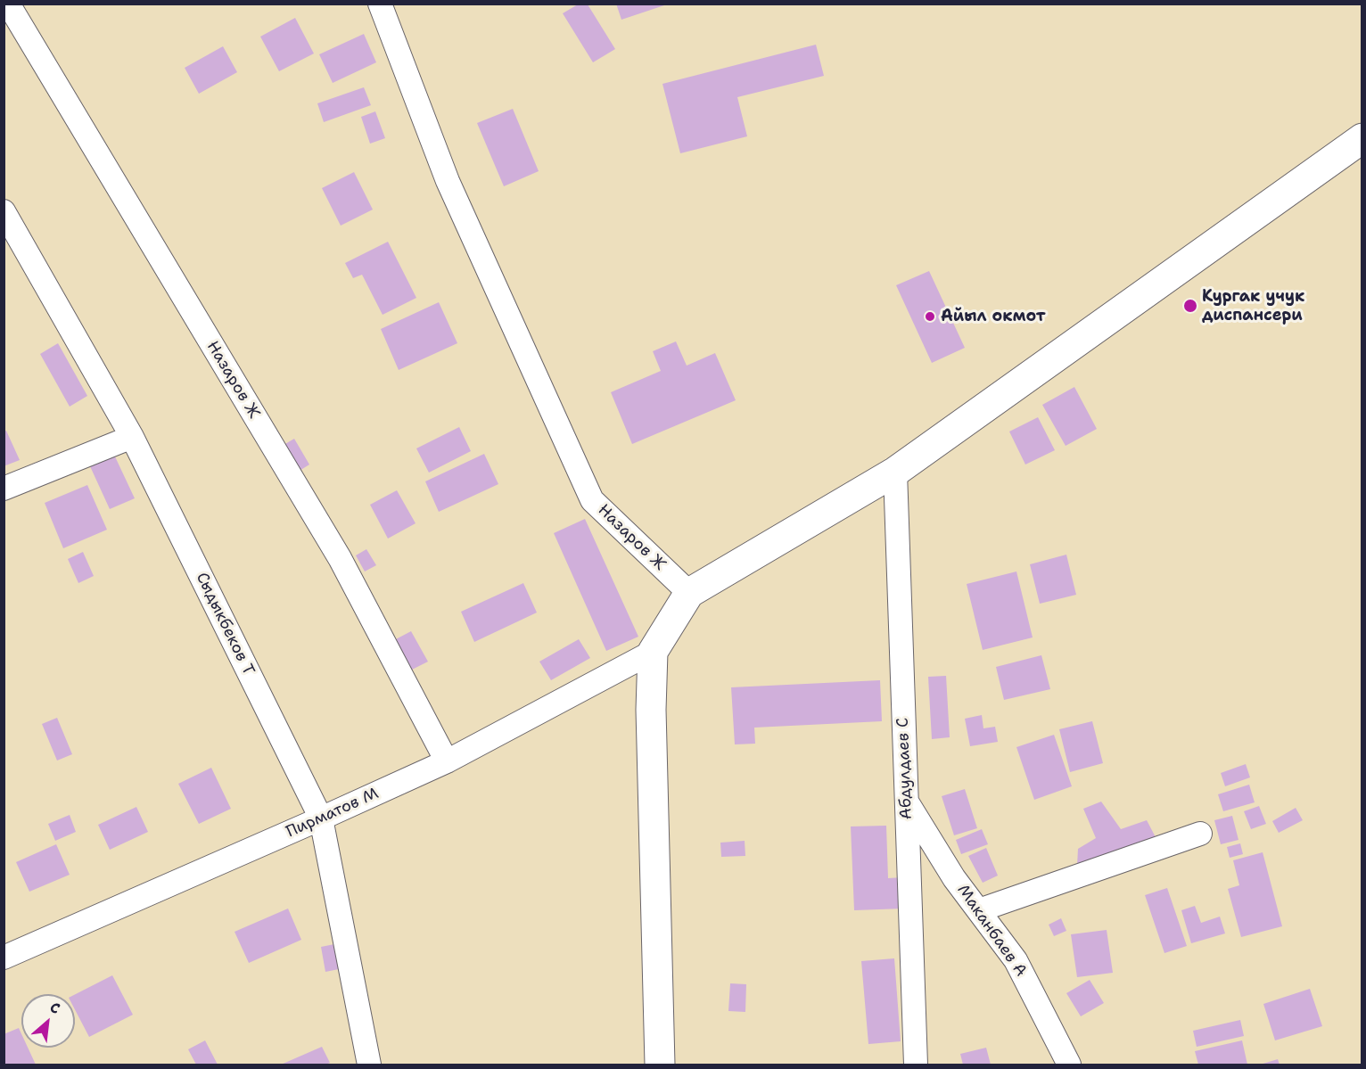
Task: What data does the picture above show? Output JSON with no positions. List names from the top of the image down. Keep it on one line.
{"streets":{"street":["Назаров Ж","Сыдыкбеков Т","Абдулдаев С","Пирматов М","Маканбаев А"]},"crossings":[["Назаров Ж","Пирматов М"],["Сыдыкбеков Т","Пирматов М"],["Абдулдаев С","Маканбаев А"]],"places":["Кургак учук диспансери","Айыл окмот"],"north":"top right"}
